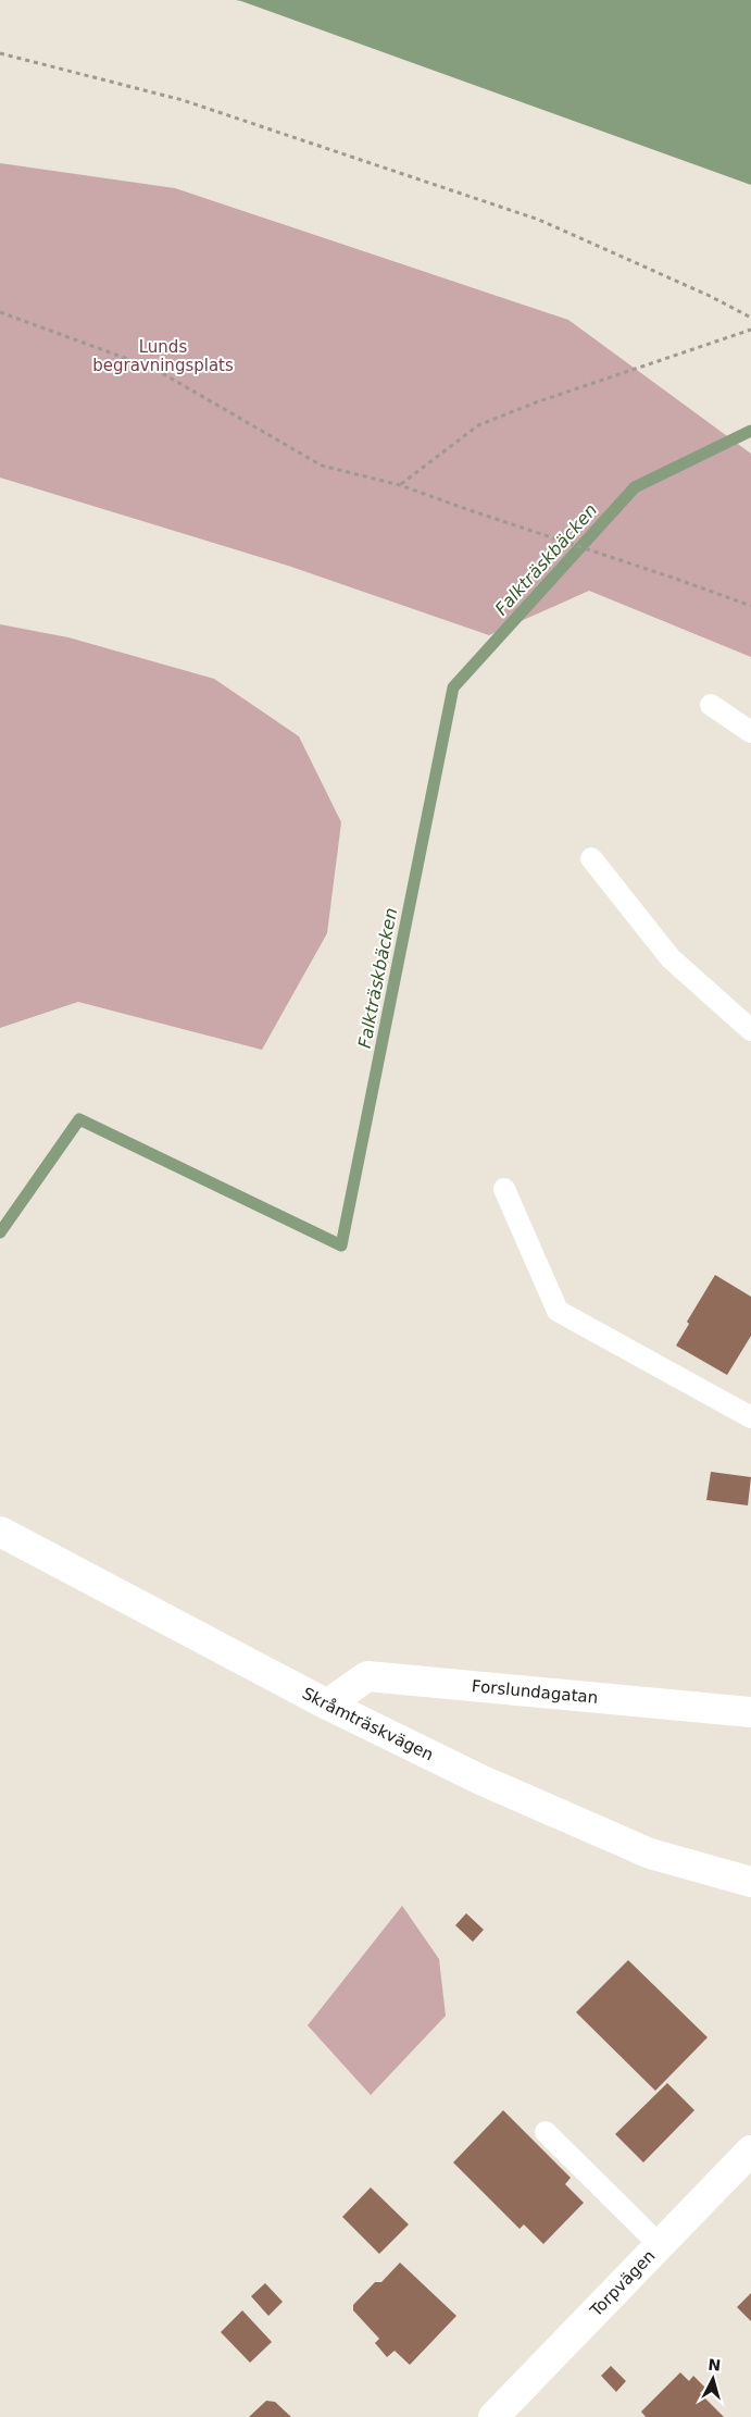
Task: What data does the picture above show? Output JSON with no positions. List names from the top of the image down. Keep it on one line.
{"streets":{"main road":["Forslundagatan","Skråmträskvägen","Torpvägen"]},"crossings":[["Forslundagatan","Skråmträskvägen"]],"water":["Falkträskbäcken"],"parks":["Lunds begravningsplats"],"north":"top"}
